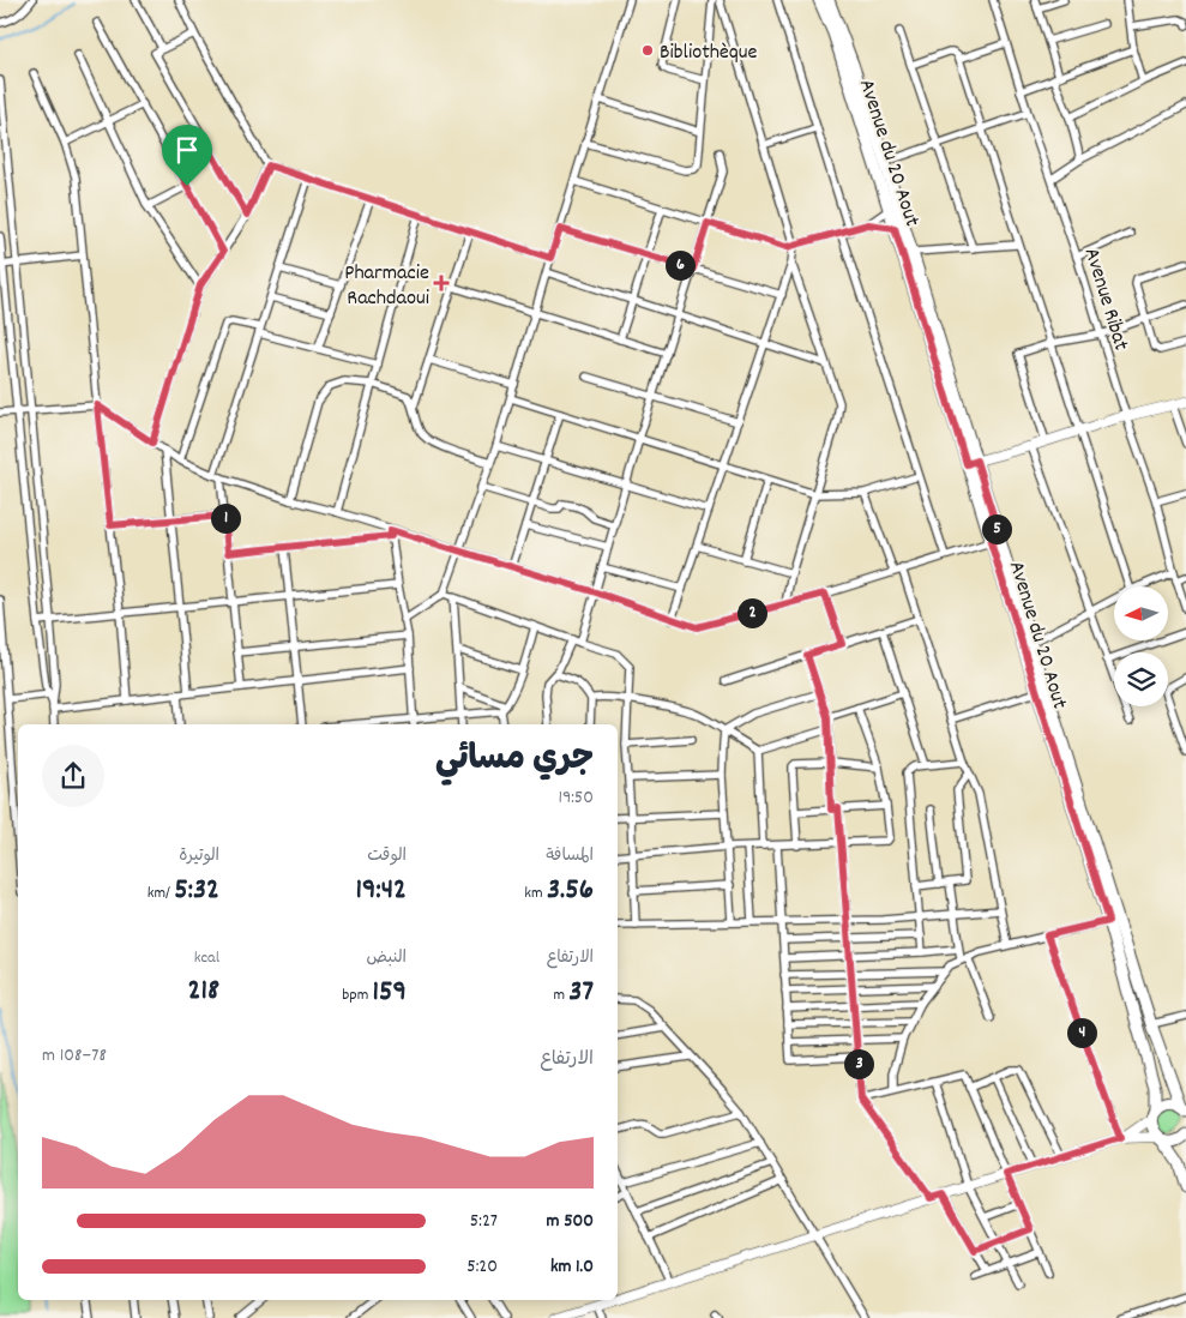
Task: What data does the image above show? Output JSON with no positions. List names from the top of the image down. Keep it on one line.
{"streets":{"main road":["Avenue du 20 Aout"],"street":["Avenue Ribat"]},"places":{"other":["Bibliothèque"],"health":["Pharmacie Rachdaoui"]},"north":"left","page":{"pins":["6","1","5","2","4","3"],"heading":["جري مسائي","19:50"],"stats":[["المسافة","3.56 km"],["الوقت","19:42"],["الوتيرة","5:32 /km"],["الارتفاع","37 m"],["النبض","159 bpm"],["kcal","218"]],"chart":["الارتفاع","78–108 m"],"list":[{"name":"500 m","note":"5:27"},{"name":"1.0 km","note":"5:20"}]}}
